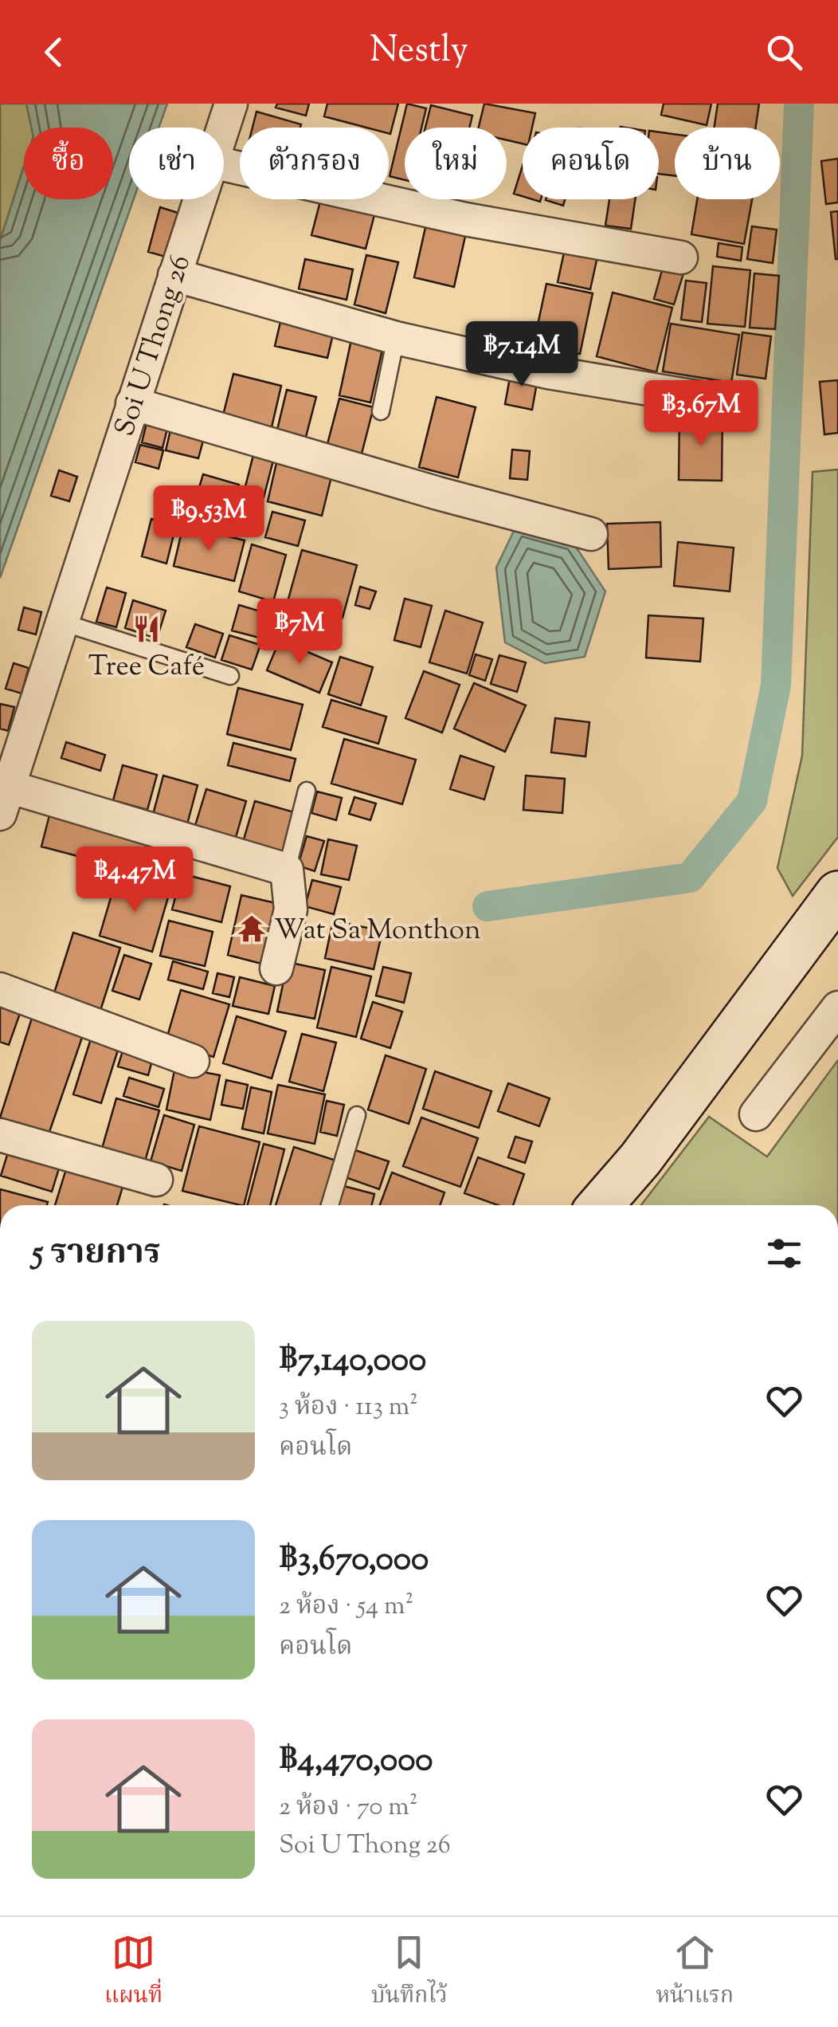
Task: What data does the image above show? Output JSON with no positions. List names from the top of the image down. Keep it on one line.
{"streets":{"street":["Soi U Thong 26"]},"places":{"restaurant":["Tree Café"],"temple":["Wat Sa Monthon"]},"page":{"header":"Nestly","chip":["ซื้อ","เช่า","ตัวกรอง","ใหม่","คอนโด","บ้าน"],"price":["฿7.14M","฿3.67M","฿9.53M","฿7M","฿4.47M"],"heading":"5 รายการ","list":[{"name":"฿7,140,000","note":"3 ห้อง · 113 m² · คอนโด"},{"name":"฿3,670,000","note":"2 ห้อง · 54 m² · คอนโด"},{"name":"฿4,470,000","note":"2 ห้อง · 70 m² · Soi U Thong 26"}],"tabs":["แผนที่","บันทึกไว้","หน้าแรก"]}}
